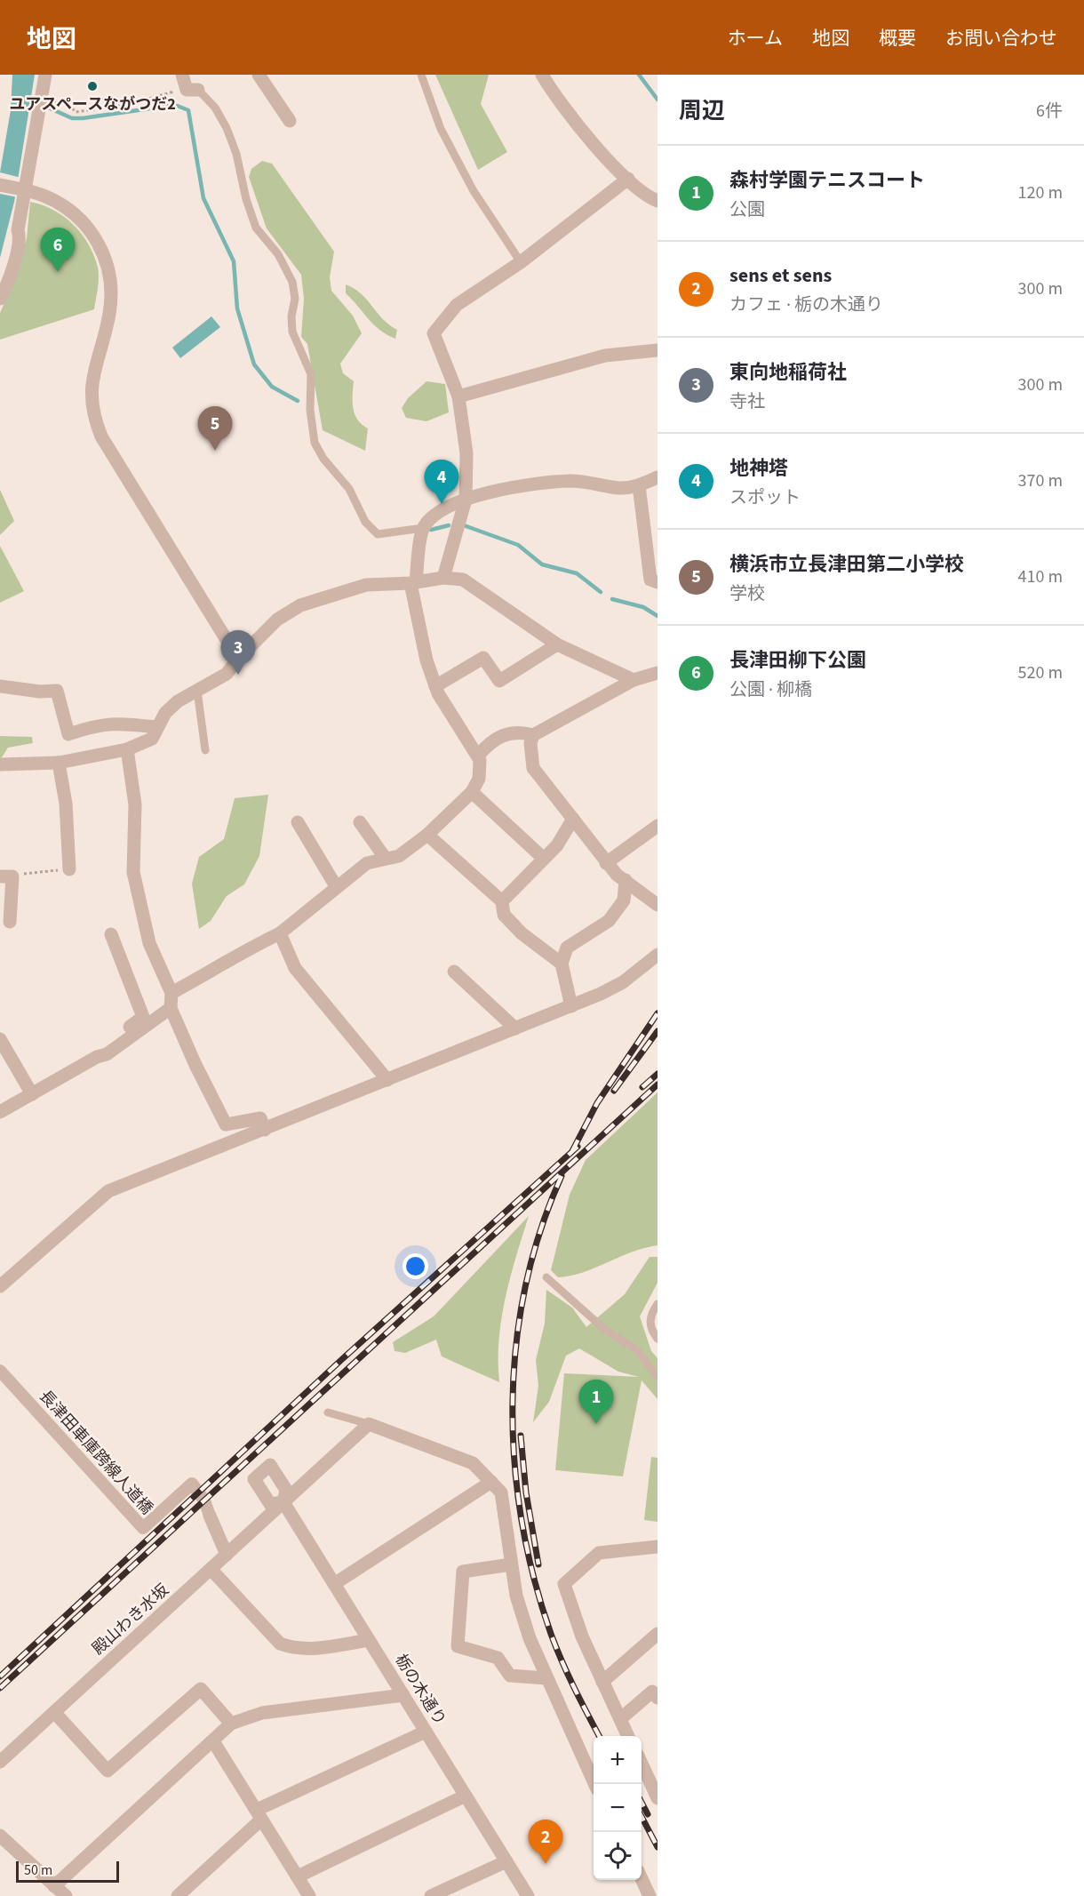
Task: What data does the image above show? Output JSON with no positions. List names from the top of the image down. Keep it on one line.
{"streets":{"street":["長津田車庫跨線人道橋","殿山わき水坂","栃の木通り"]},"crossings":[["殿山わき水坂","栃の木通り"]],"places":["ユアスペースながつだ2"],"scale_bar":"50 m","page":{"header":"地図","nav":["ホーム","地図","概要","お問い合わせ"],"heading":["周辺","6件"],"list":[{"mark":"1","name":"森村学園テニスコート","note":"公園","value":"120 m"},{"mark":"2","name":"sens et sens","note":"カフェ · 栃の木通り","value":"300 m"},{"mark":"3","name":"東向地稲荷社","note":"寺社","value":"300 m"},{"mark":"4","name":"地神塔","note":"スポット","value":"370 m"},{"mark":"5","name":"横浜市立長津田第二小学校","note":"学校","value":"410 m"},{"mark":"6","name":"長津田柳下公園","note":"公園 · 柳橋","value":"520 m"}],"pins":["6","5","4","3","1","2"],"map_buttons":["+","−"],"scale":"50 m"}}
